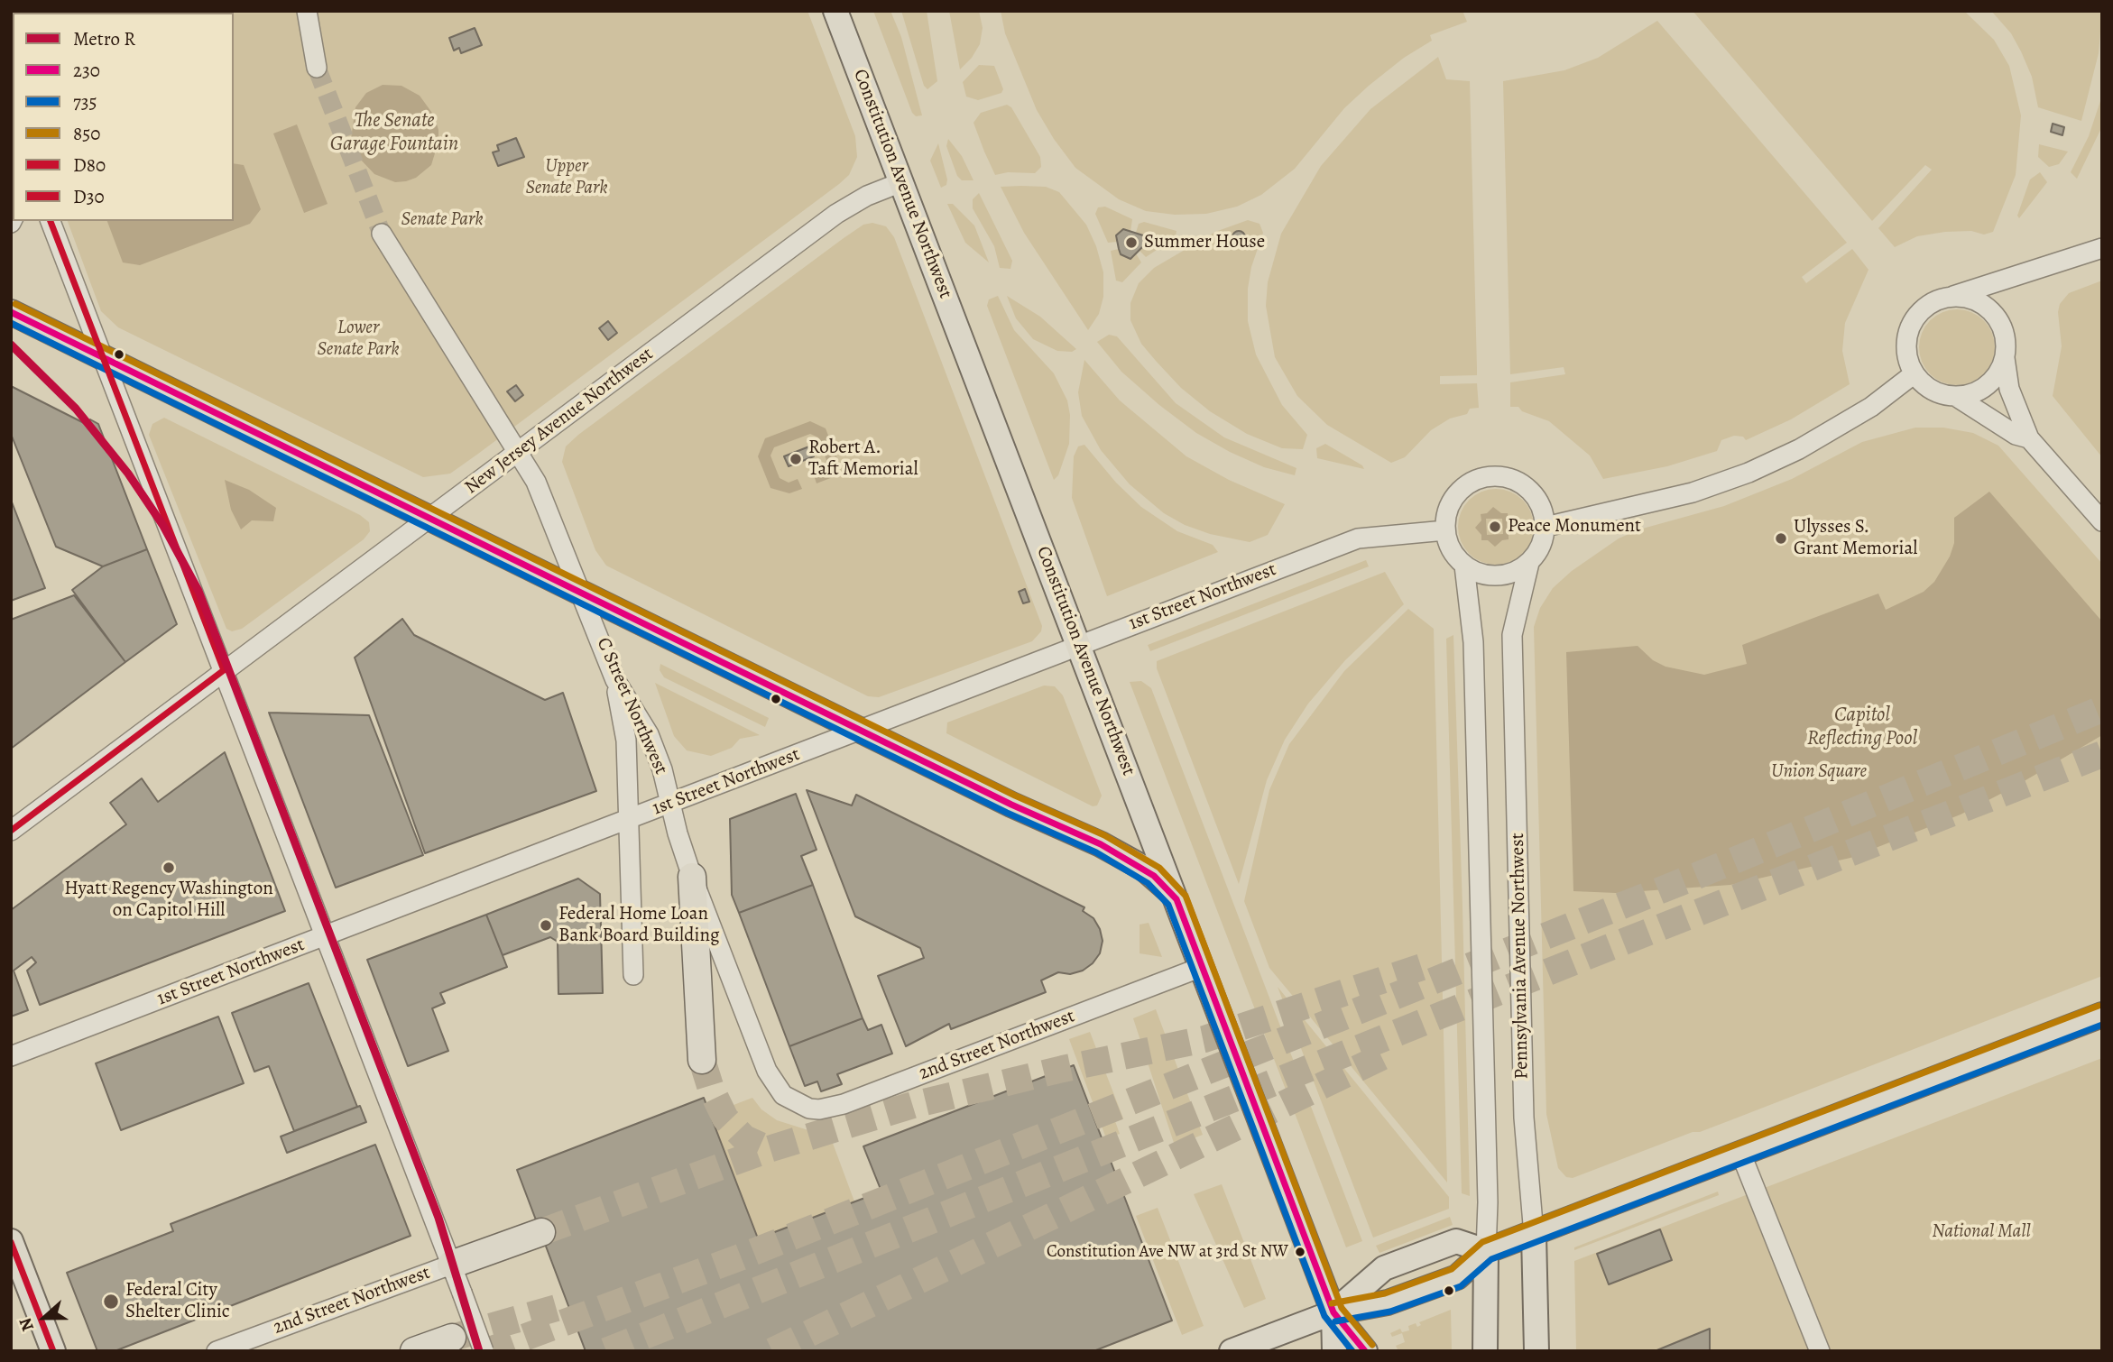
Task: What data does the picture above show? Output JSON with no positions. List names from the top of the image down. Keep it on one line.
{"streets":{"main road":["Constitution Avenue Northwest","Pennsylvania Avenue Northwest"],"street":["New Jersey Avenue Northwest","1st Street Northwest","C Street Northwest","2nd Street Northwest"]},"crossings":[["Constitution Avenue Northwest","New Jersey Avenue Northwest"],["Constitution Avenue Northwest","1st Street Northwest"],["Constitution Avenue Northwest","2nd Street Northwest"],["New Jersey Avenue Northwest","C Street Northwest"],["1st Street Northwest","C Street Northwest"],["1st Street Northwest","Pennsylvania Avenue Northwest"],["C Street Northwest","2nd Street Northwest"]],"water":["The Senate Garage Fountain","Capitol Reflecting Pool"],"parks":["Upper Senate Park","Senate Park","Lower Senate Park","Union Square","National Mall"],"places":["Summer House","Robert A. Taft Memorial","Peace Monument","Ulysses S. Grant Memorial","Hyatt Regency Washington on Capitol Hill","Federal Home Loan Bank Board Building","Constitution Ave NW at 3rd St NW","Federal City Shelter Clinic"],"lines":["transit line D80","transit line 850","transit line 230","transit line 735","metro line R","transit line D30"],"legend":["Metro R","230","735","850","D80","D30"],"north":"left"}
